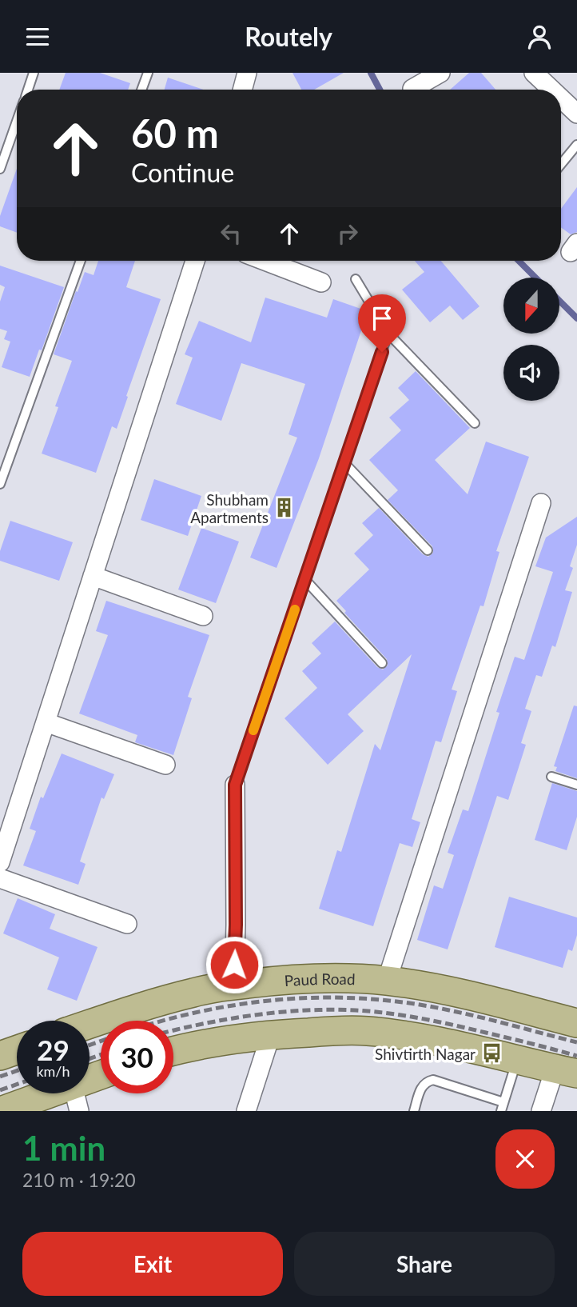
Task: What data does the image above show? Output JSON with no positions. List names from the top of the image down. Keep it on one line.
{"streets":{"main road":["Paud Road"]},"places":{"building":["Shubham Apartments"],"bus stop":["Shivtirth Nagar"]},"north":"bottom","page":{"header":"Routely","turn":["60 m","Continue"],"speed":"29 km/h","limit":"30","heading":["1 min","210 m · 19:20"],"buttons":["Exit","Share"]}}
